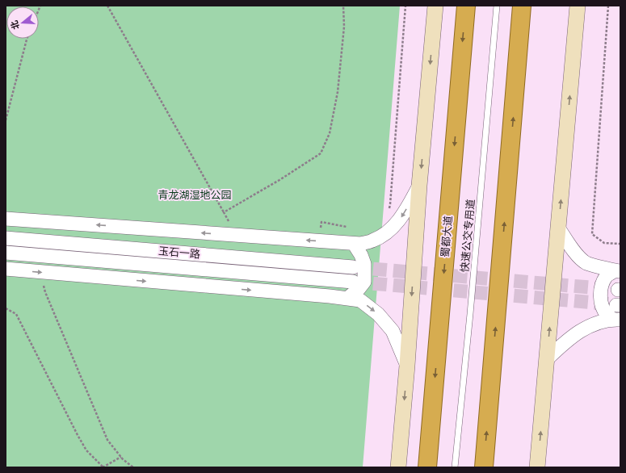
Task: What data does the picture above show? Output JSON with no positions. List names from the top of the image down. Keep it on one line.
{"streets":{"highway":["蜀都大道"],"street":["玉石一路"],"lane":["快速公交专用道"]},"parks":["青龙湖湿地公园"],"north":"left"}
